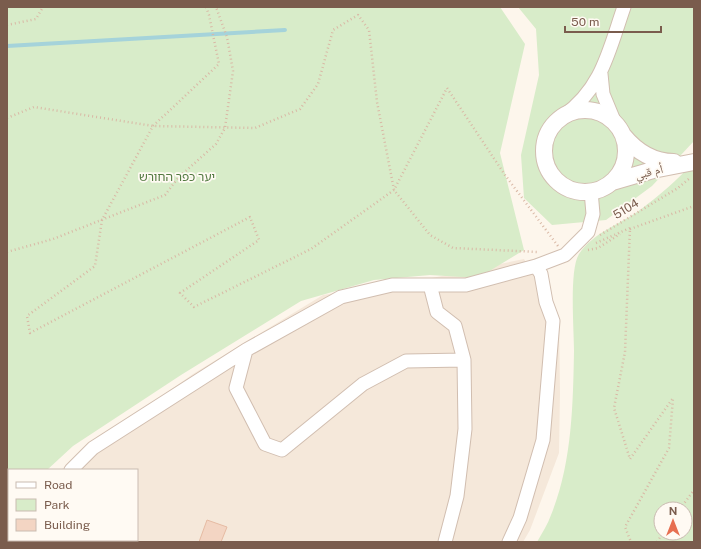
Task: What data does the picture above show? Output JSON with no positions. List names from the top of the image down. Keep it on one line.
{"streets":{"street":["أم قبي"],"path":["5104"]},"crossings":[["أم قبي","5104"]],"parks":["יער כפר החורש"],"legend":["Road","Park","Building"],"scale_bar":"50 m","north":"top"}
